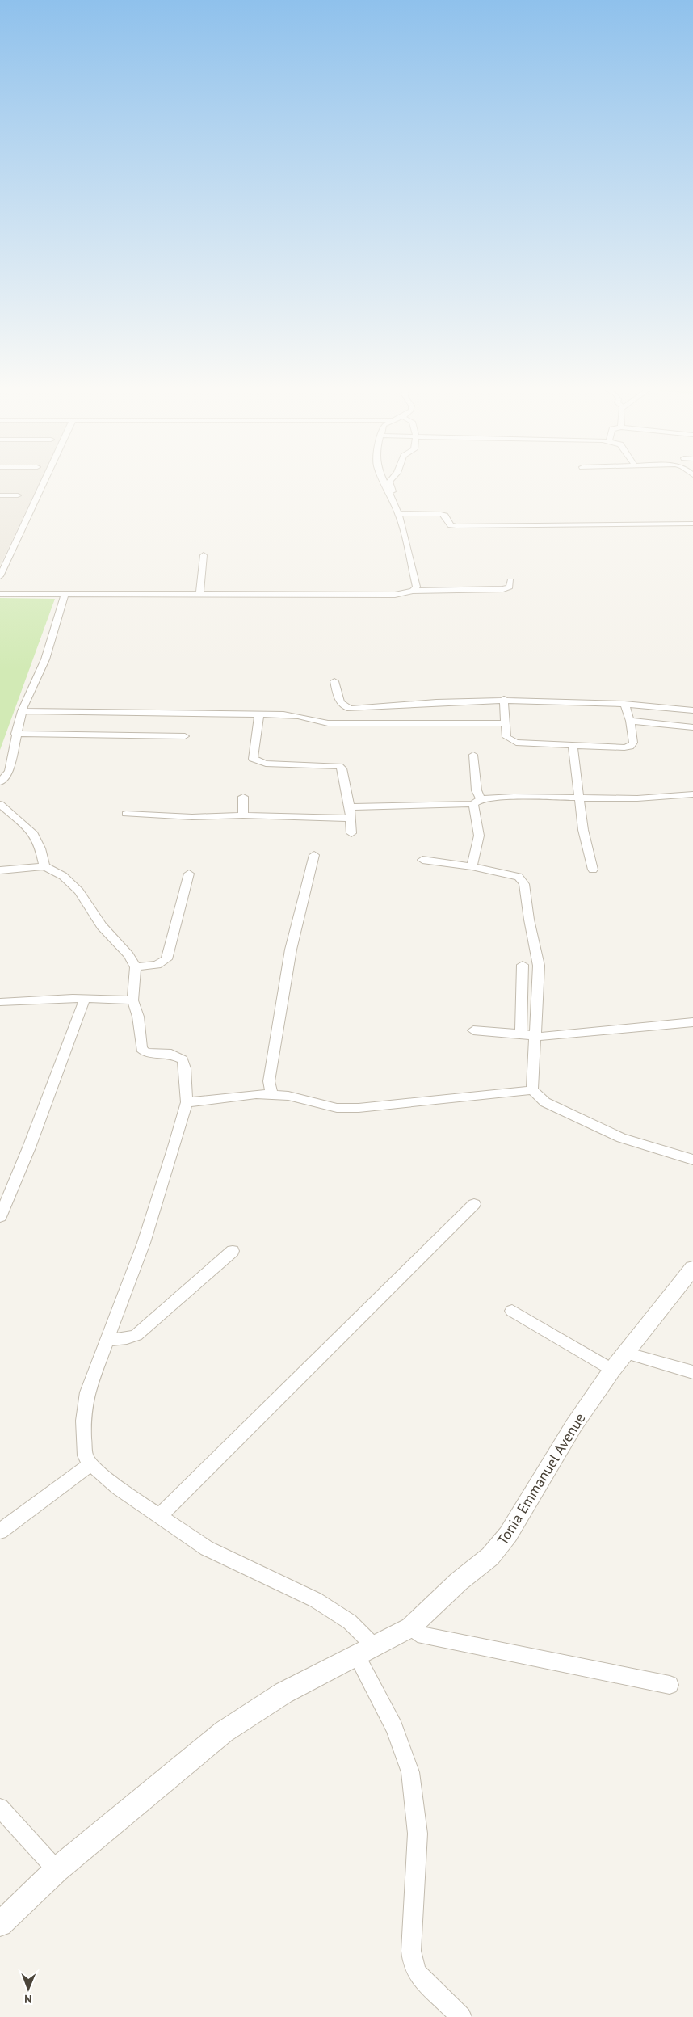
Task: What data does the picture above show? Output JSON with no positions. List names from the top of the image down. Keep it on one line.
{"streets":{"street":["Tonia Emmanuel Avenue"]},"north":"bottom"}
